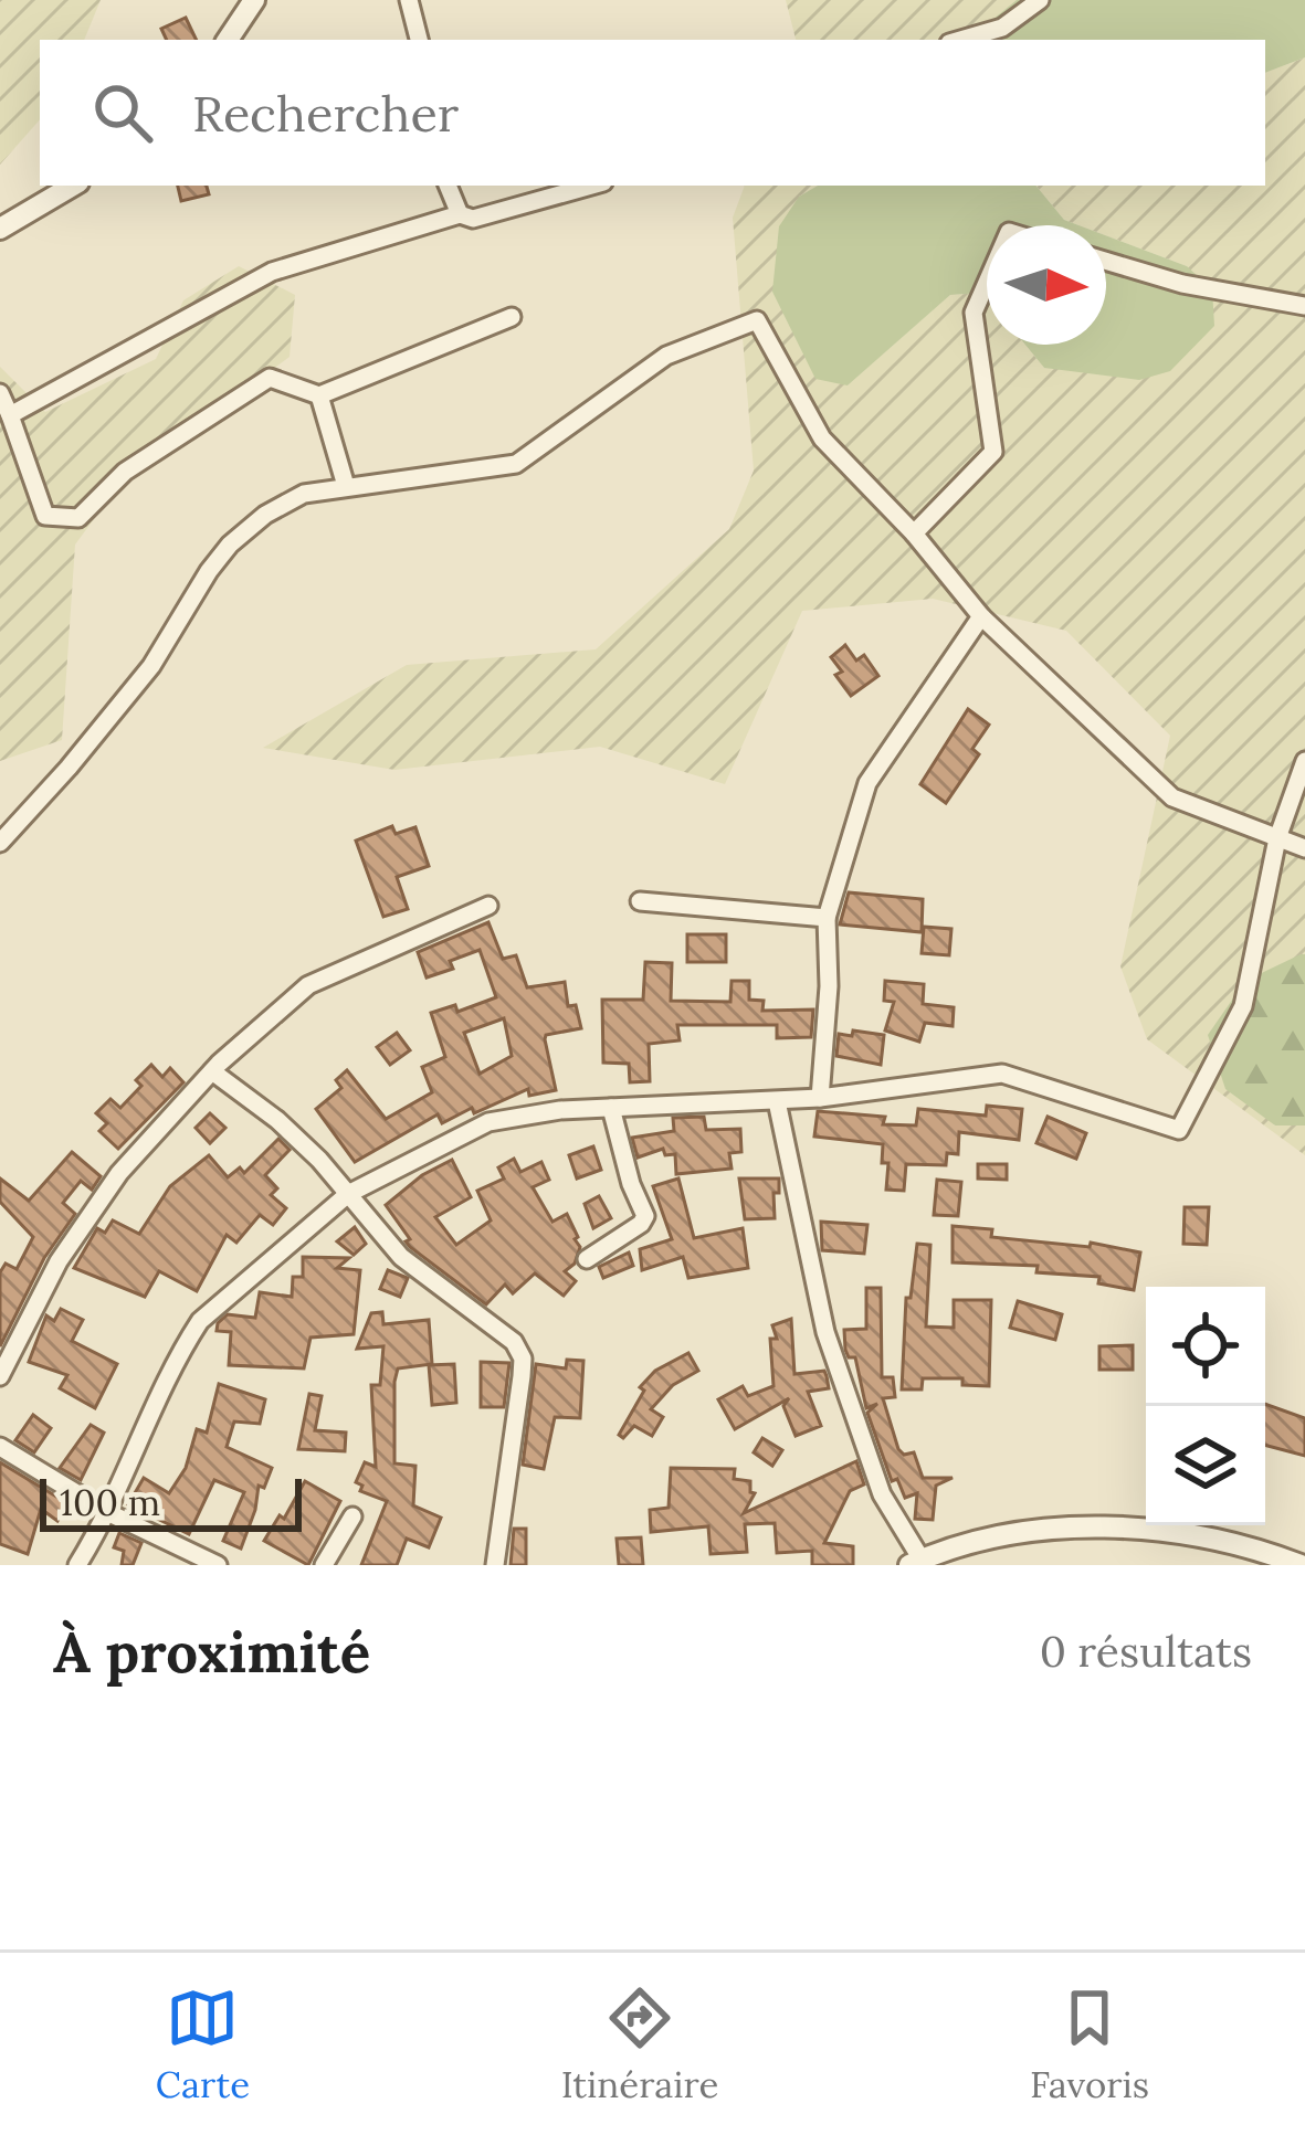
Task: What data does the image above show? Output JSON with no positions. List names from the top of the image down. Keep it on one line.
{"scale_bar":"100 m","north":"right","page":{"search":"Rechercher","scale":"100 m","heading":["À proximité","0 résultats"],"nav":["Carte","Itinéraire","Favoris"]}}
